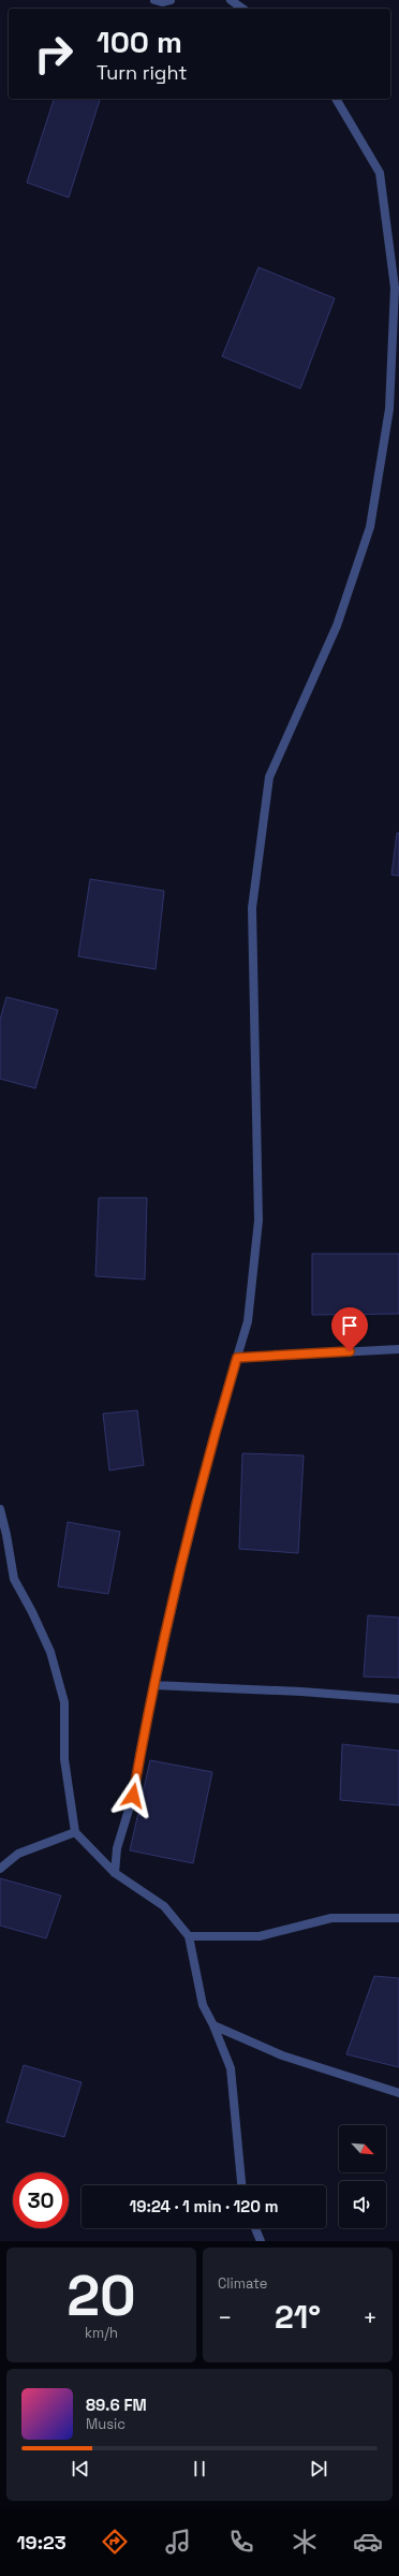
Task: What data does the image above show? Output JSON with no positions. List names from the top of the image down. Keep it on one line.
{"north":"bottom right","page":{"turn":["100 m","Turn right"],"limit":"30","trip":"19:24 · 1 min · 120 m","tile":[["20","km/h"],"Climate"],"heat":["−","21°","+"],"song":["89.6 FM","Music"],"tabs":"19:23"}}
